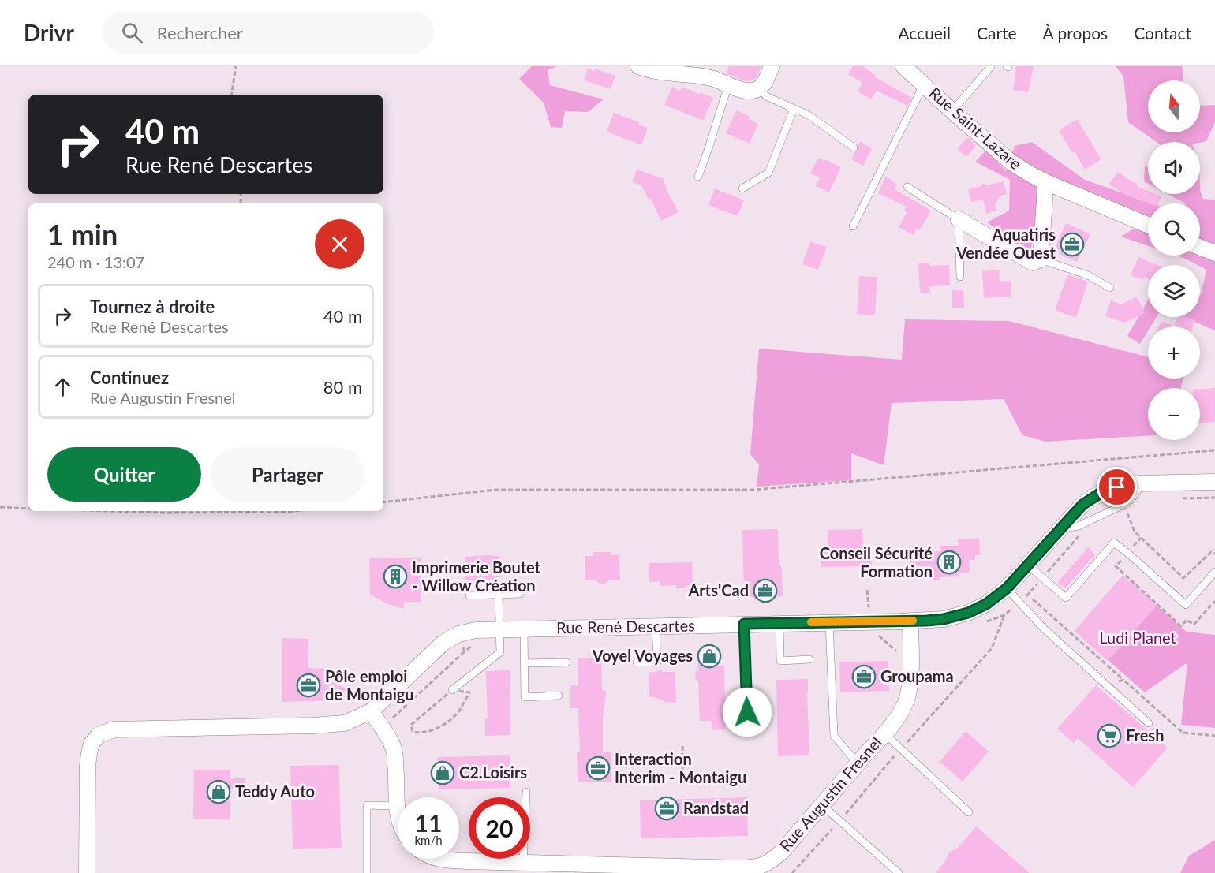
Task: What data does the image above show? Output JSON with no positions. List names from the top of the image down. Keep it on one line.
{"streets":{"street":["Rue Saint-Lazare","Rue René Descartes","Rue Augustin Fresnel"]},"crossings":[["Rue René Descartes","Rue Augustin Fresnel"]],"parks":["Ludi Planet"],"places":{"office":["Aquatiris Vendée Ouest","Arts'Cad","Groupama","Pôle emploi de Montaigu","Interaction Interim - Montaigu","Randstad"],"building":["Conseil Sécurité Formation","Imprimerie Boutet - Willow Création"],"shop":["Voyel Voyages","C2.Loisirs","Teddy Auto"],"supermarket":["Fresh"]},"north":"top","page":{"header":"Drivr","search":"Rechercher","nav":["Accueil","Carte","À propos","Contact"],"map_buttons":["+","−"],"turn":["40 m","Rue René Descartes"],"heading":["1 min","240 m · 13:07"],"list":[{"name":"Tournez à droite","note":"Rue René Descartes","value":"40 m"},{"name":"Continuez","note":"Rue Augustin Fresnel","value":"80 m"}],"buttons":["Quitter","Partager"],"speed":"11 km/h","limit":"20"}}
